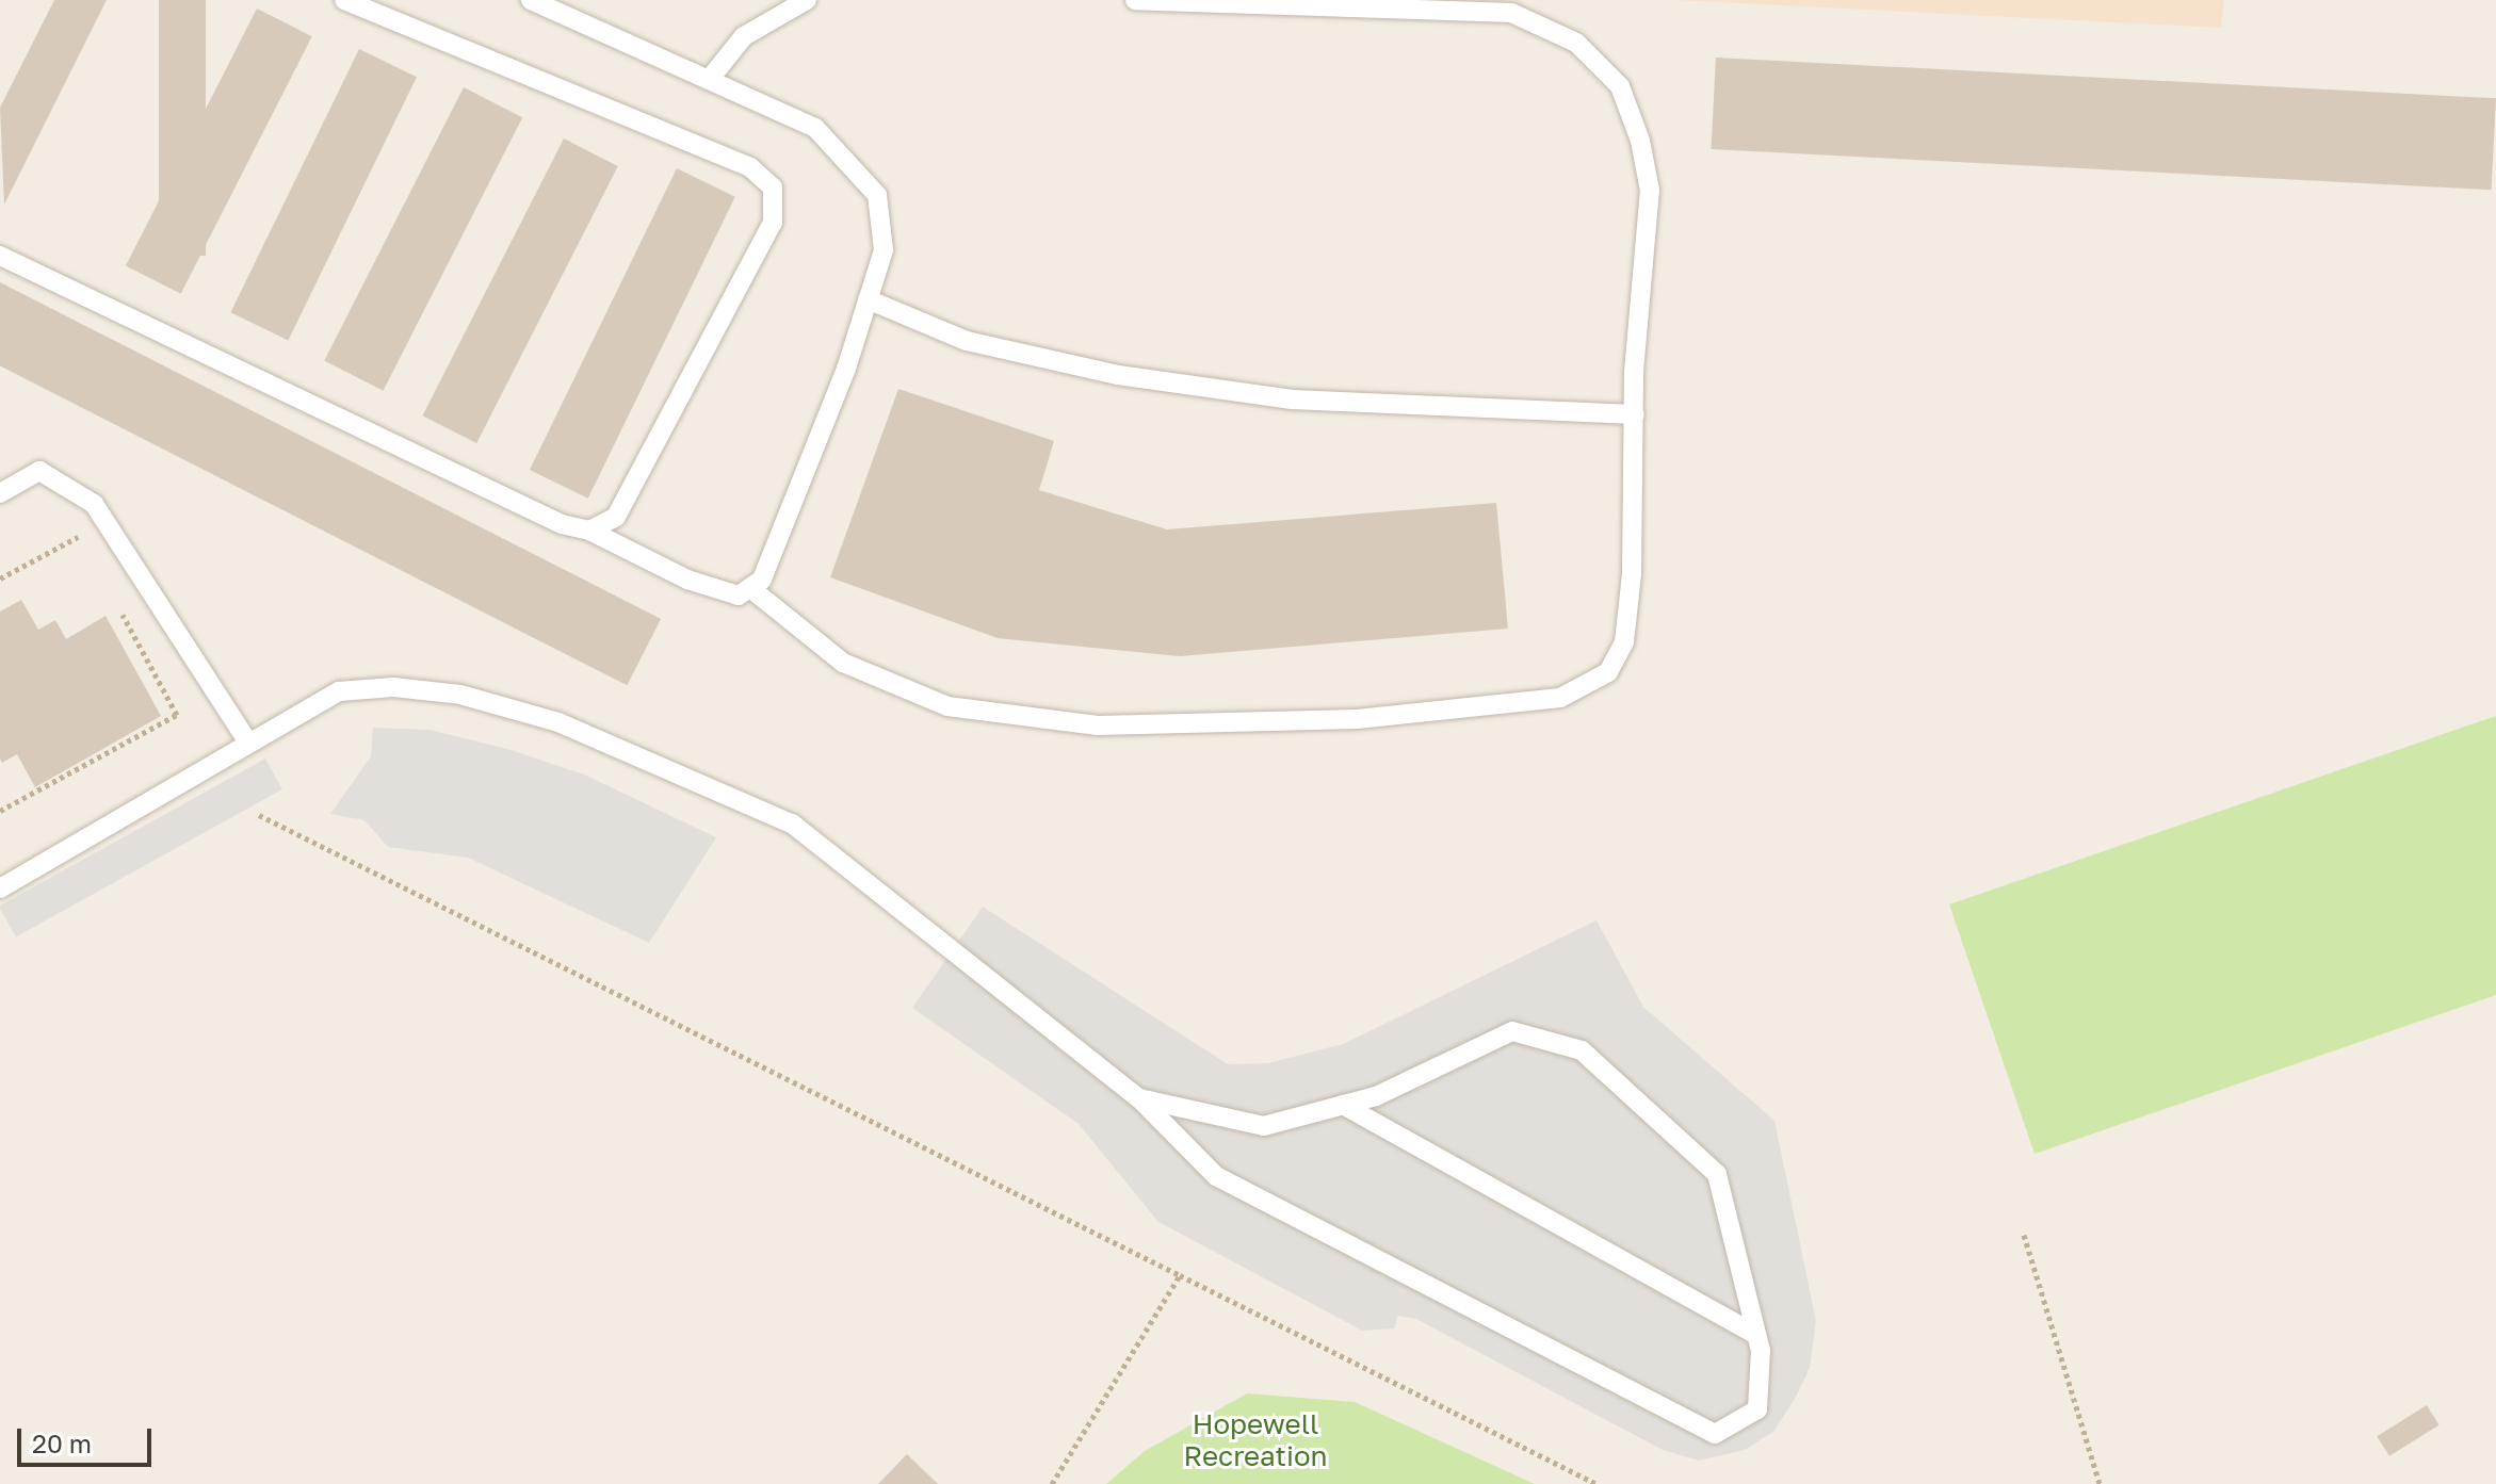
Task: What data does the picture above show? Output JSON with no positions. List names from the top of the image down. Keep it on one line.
{"parks":["Hopewell Recreation"],"scale_bar":"20 m"}
